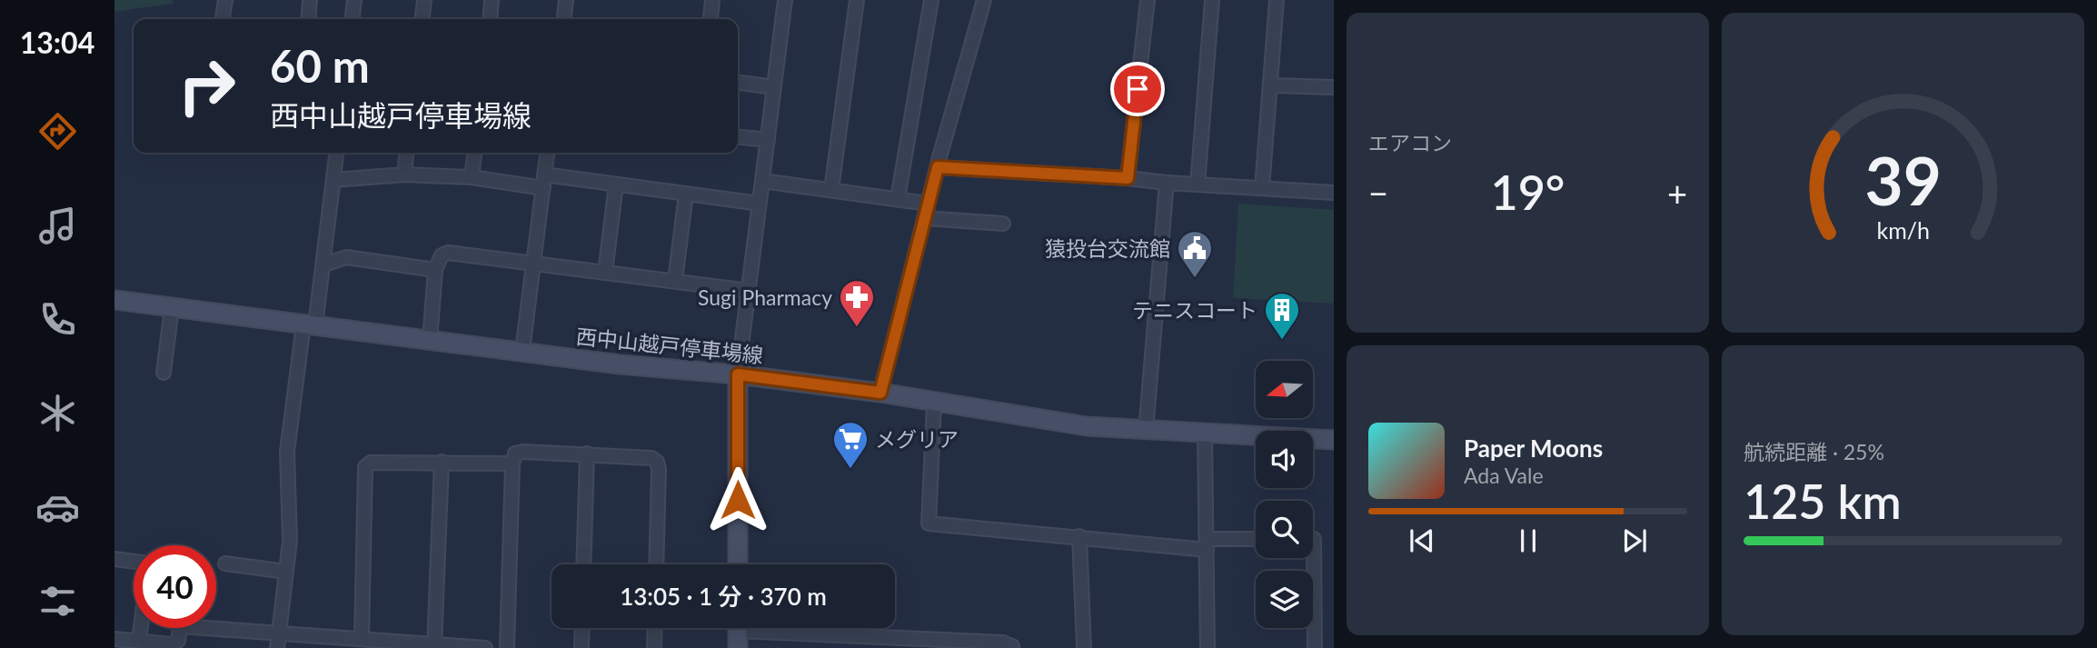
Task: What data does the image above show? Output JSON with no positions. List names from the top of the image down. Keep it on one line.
{"streets":{"main road":["西中山越戸停車場線"]},"places":{"public building":["猿投台交流館"],"pharmacy":["Sugi Pharmacy"],"building":["テニスコート"],"supermarket":["メグリア"]},"north":"left","page":{"tabs":"13:04","tile":["エアコン",["航続距離 · 25%","125 km"]],"turn":["60 m","西中山越戸停車場線"],"heat":["−","19°","+"],"song":["Paper Moons","Ada Vale"],"limit":"40","trip":"13:05 · 1 分 · 370 m","gauge":["39","km/h"]}}
